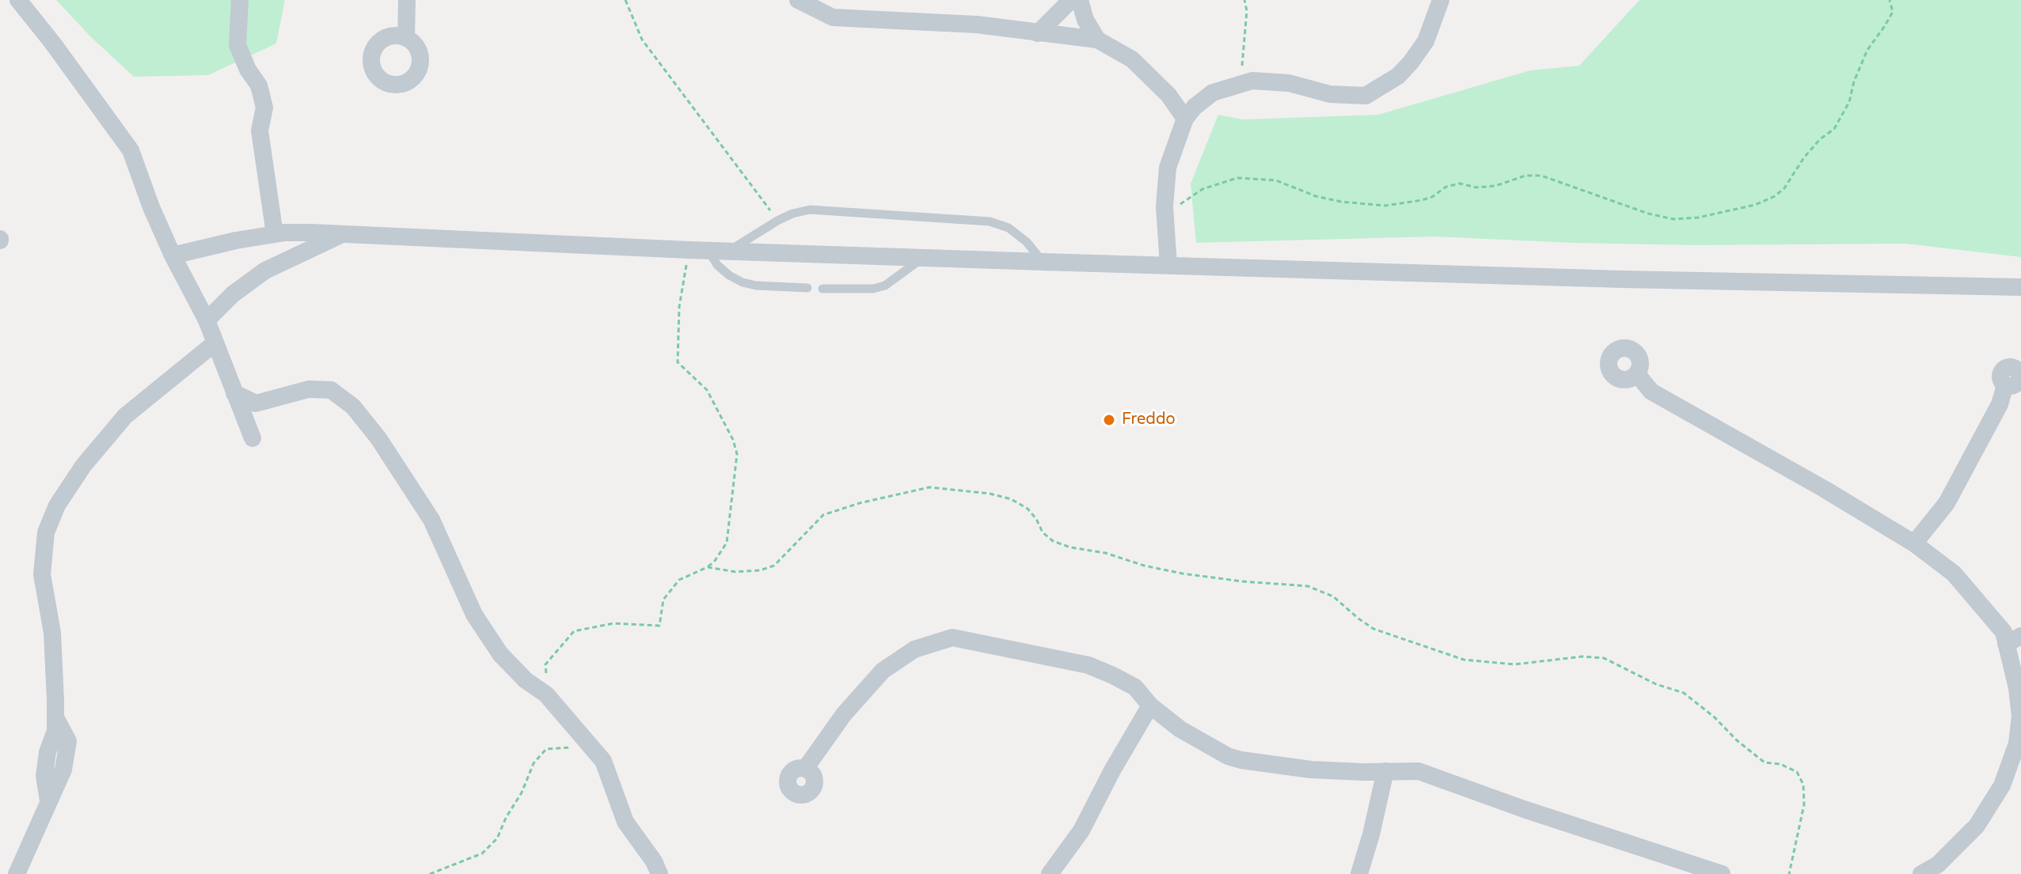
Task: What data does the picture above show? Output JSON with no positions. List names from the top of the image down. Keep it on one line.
{"places":["Freddo"]}
